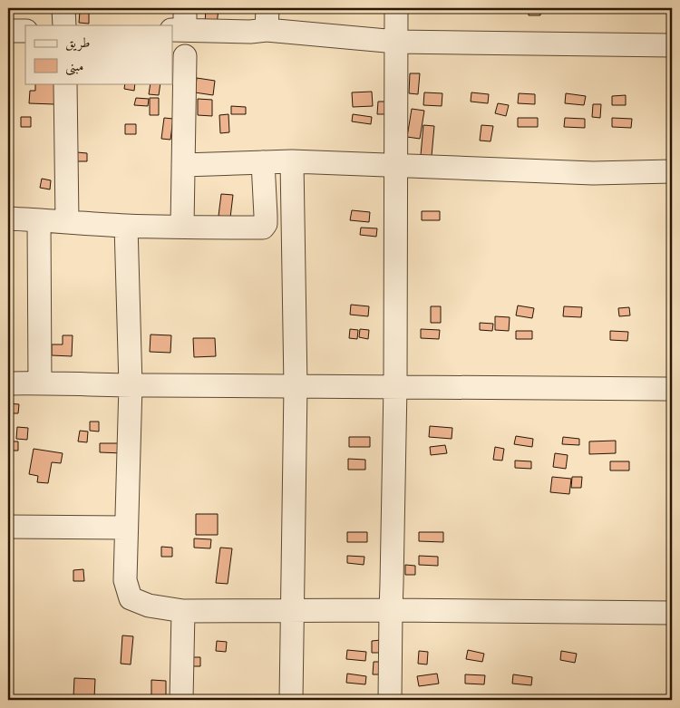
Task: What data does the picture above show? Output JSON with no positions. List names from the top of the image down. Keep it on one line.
{"legend":["طريق","مبنى"]}
